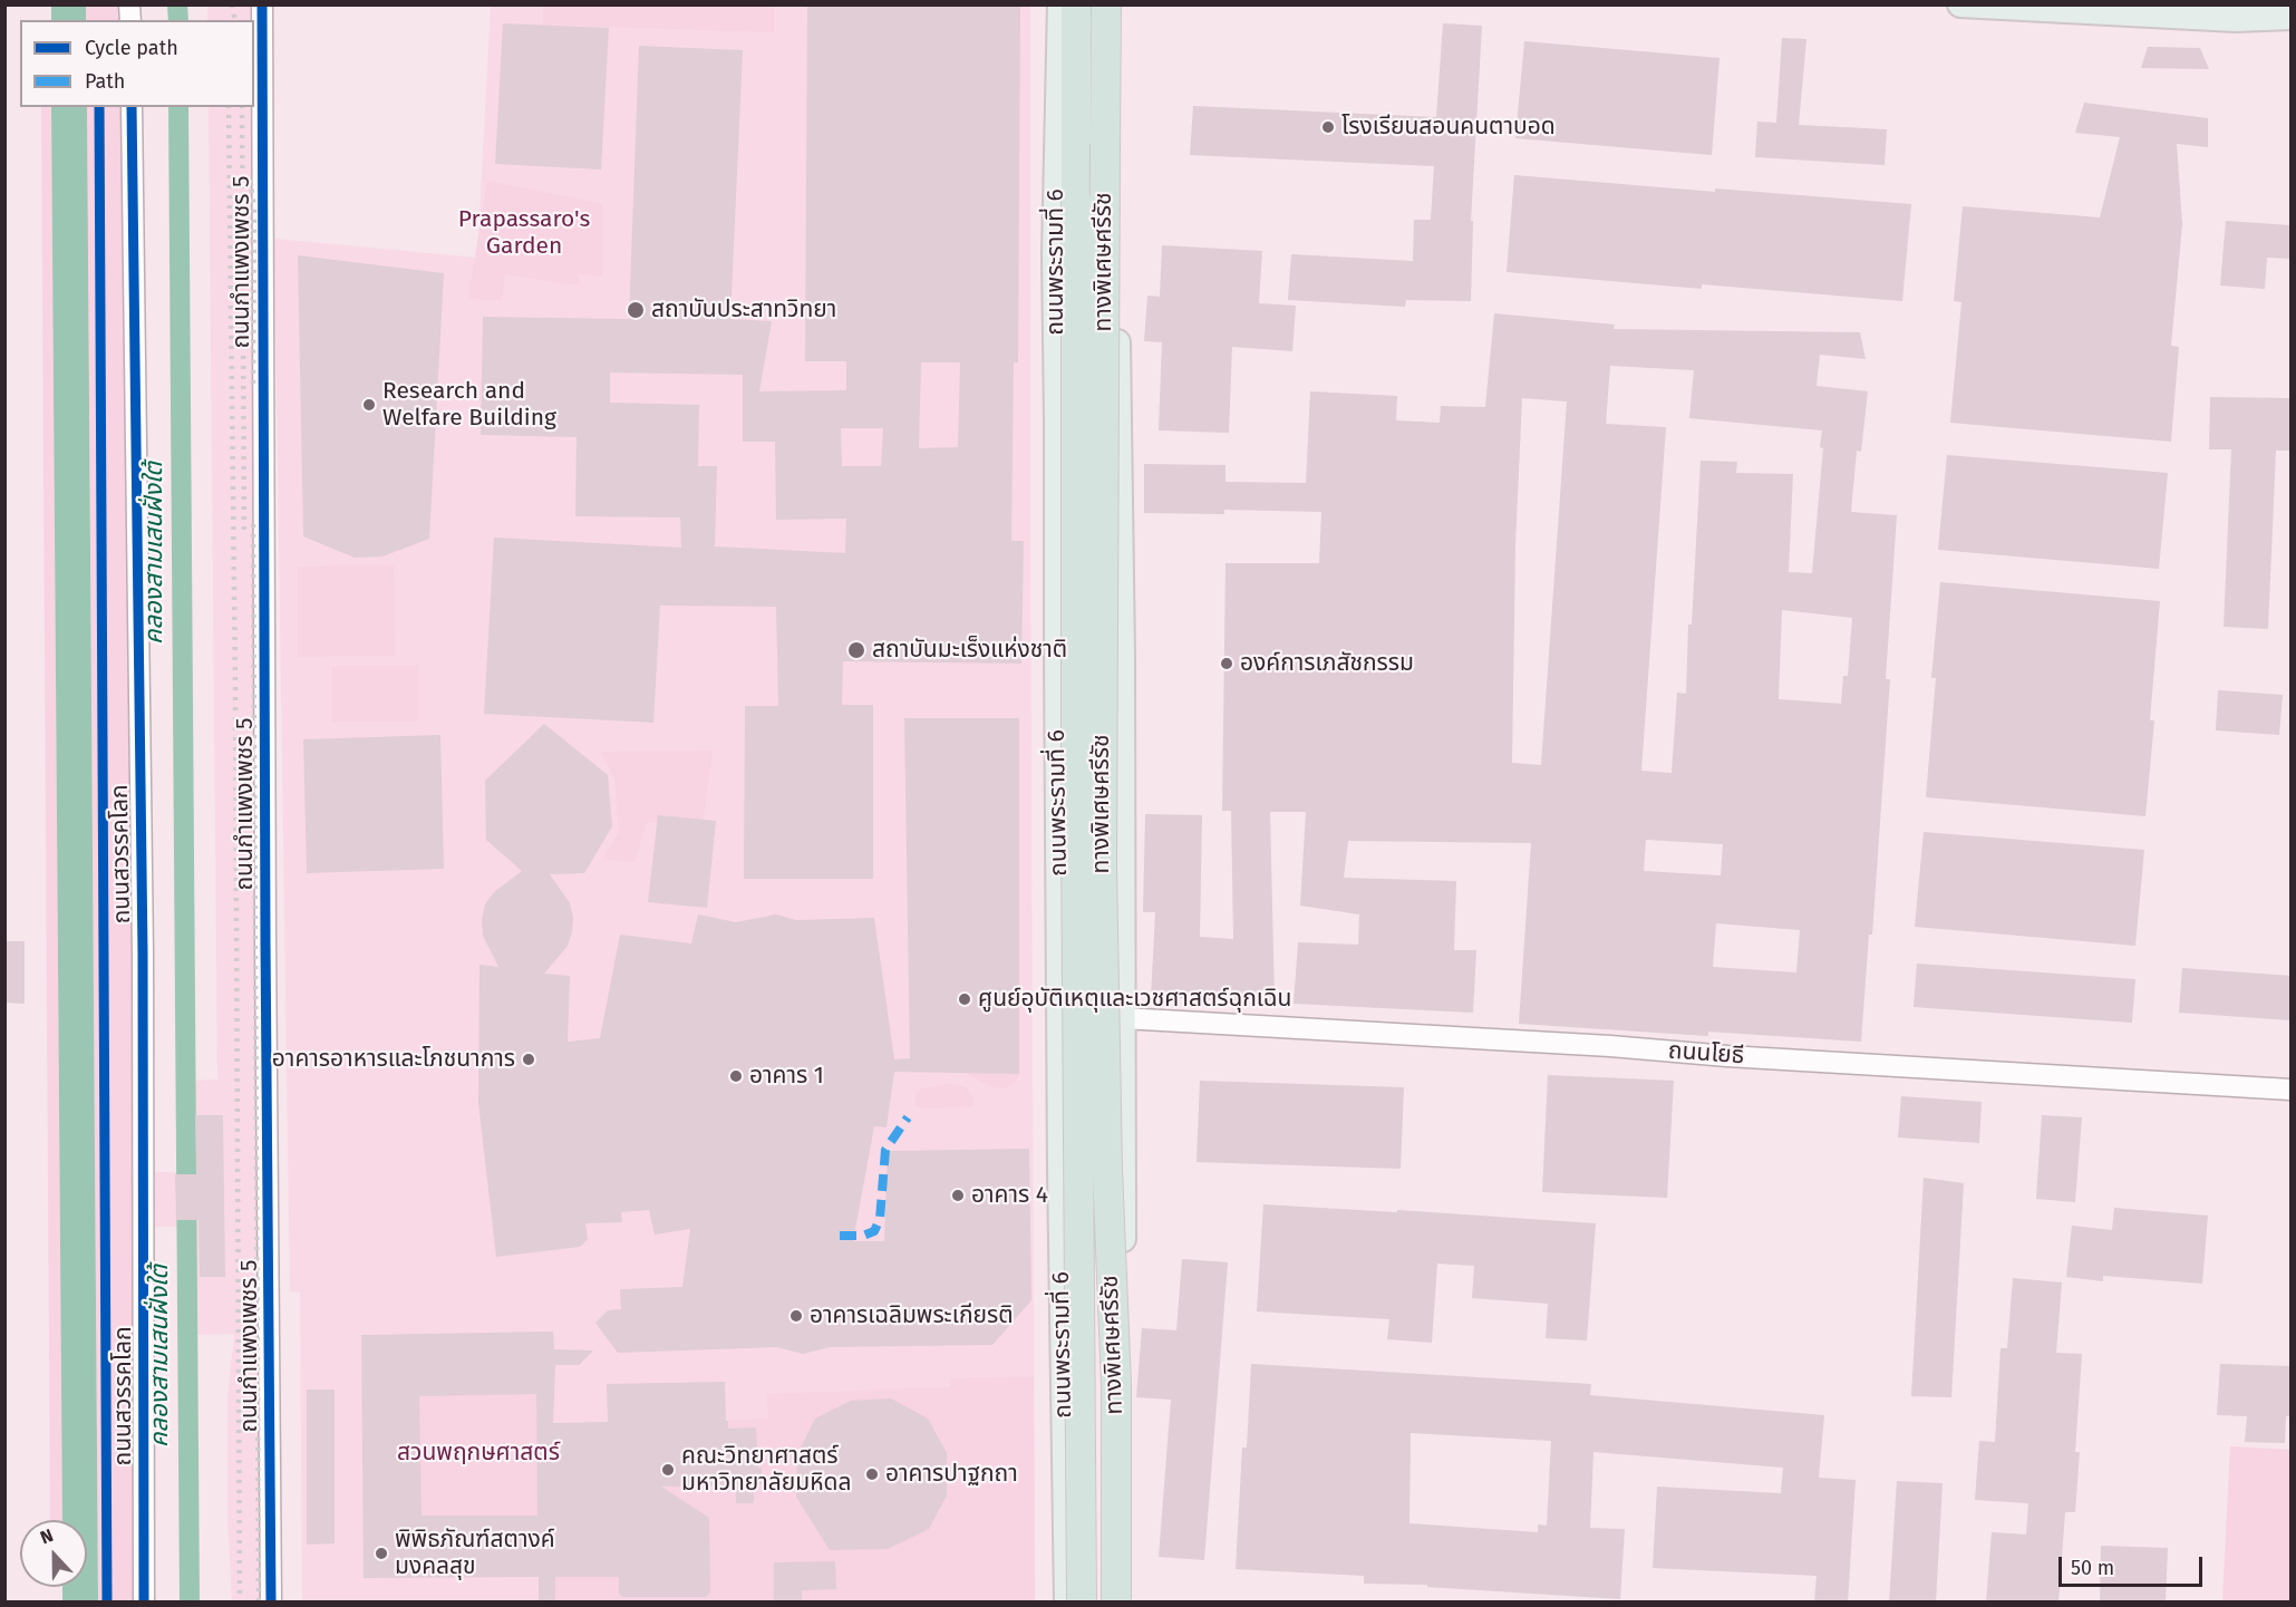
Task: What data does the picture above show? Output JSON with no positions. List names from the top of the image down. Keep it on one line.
{"streets":{"highway":["ทางพิเศษศรีรัช"],"main road":["ถนนพระรามที่ 6"],"street":["ถนนกำแพงเพชร 5","ถนนสวรรคโลก","ถนนโยธี"]},"water":["คลองสามเสนฝั่งใต้"],"parks":["Prapassaro's Garden","สวนพฤกษศาสตร์"],"places":["โรงเรียนสอนคนตาบอด","สถาบันประสาทวิทยา","Research and Welfare Building","สถาบันมะเร็งแห่งชาติ","องค์การเภสัชกรรม","ศูนย์อุบัติเหตุและเวชศาสตร์ฉุกเฉิน","อาคารอาหารและโภชนาการ","อาคาร 1","อาคาร 4","อาคารเฉลิมพระเกียรติ","คณะวิทยาศาสตร์ มหาวิทยาลัยมหิดล","อาคารปาฐกถา","พิพิธภัณฑ์สตางค์ มงคลสุข"],"legend":["Cycle path","Path"],"scale_bar":"50 m","north":"top"}
